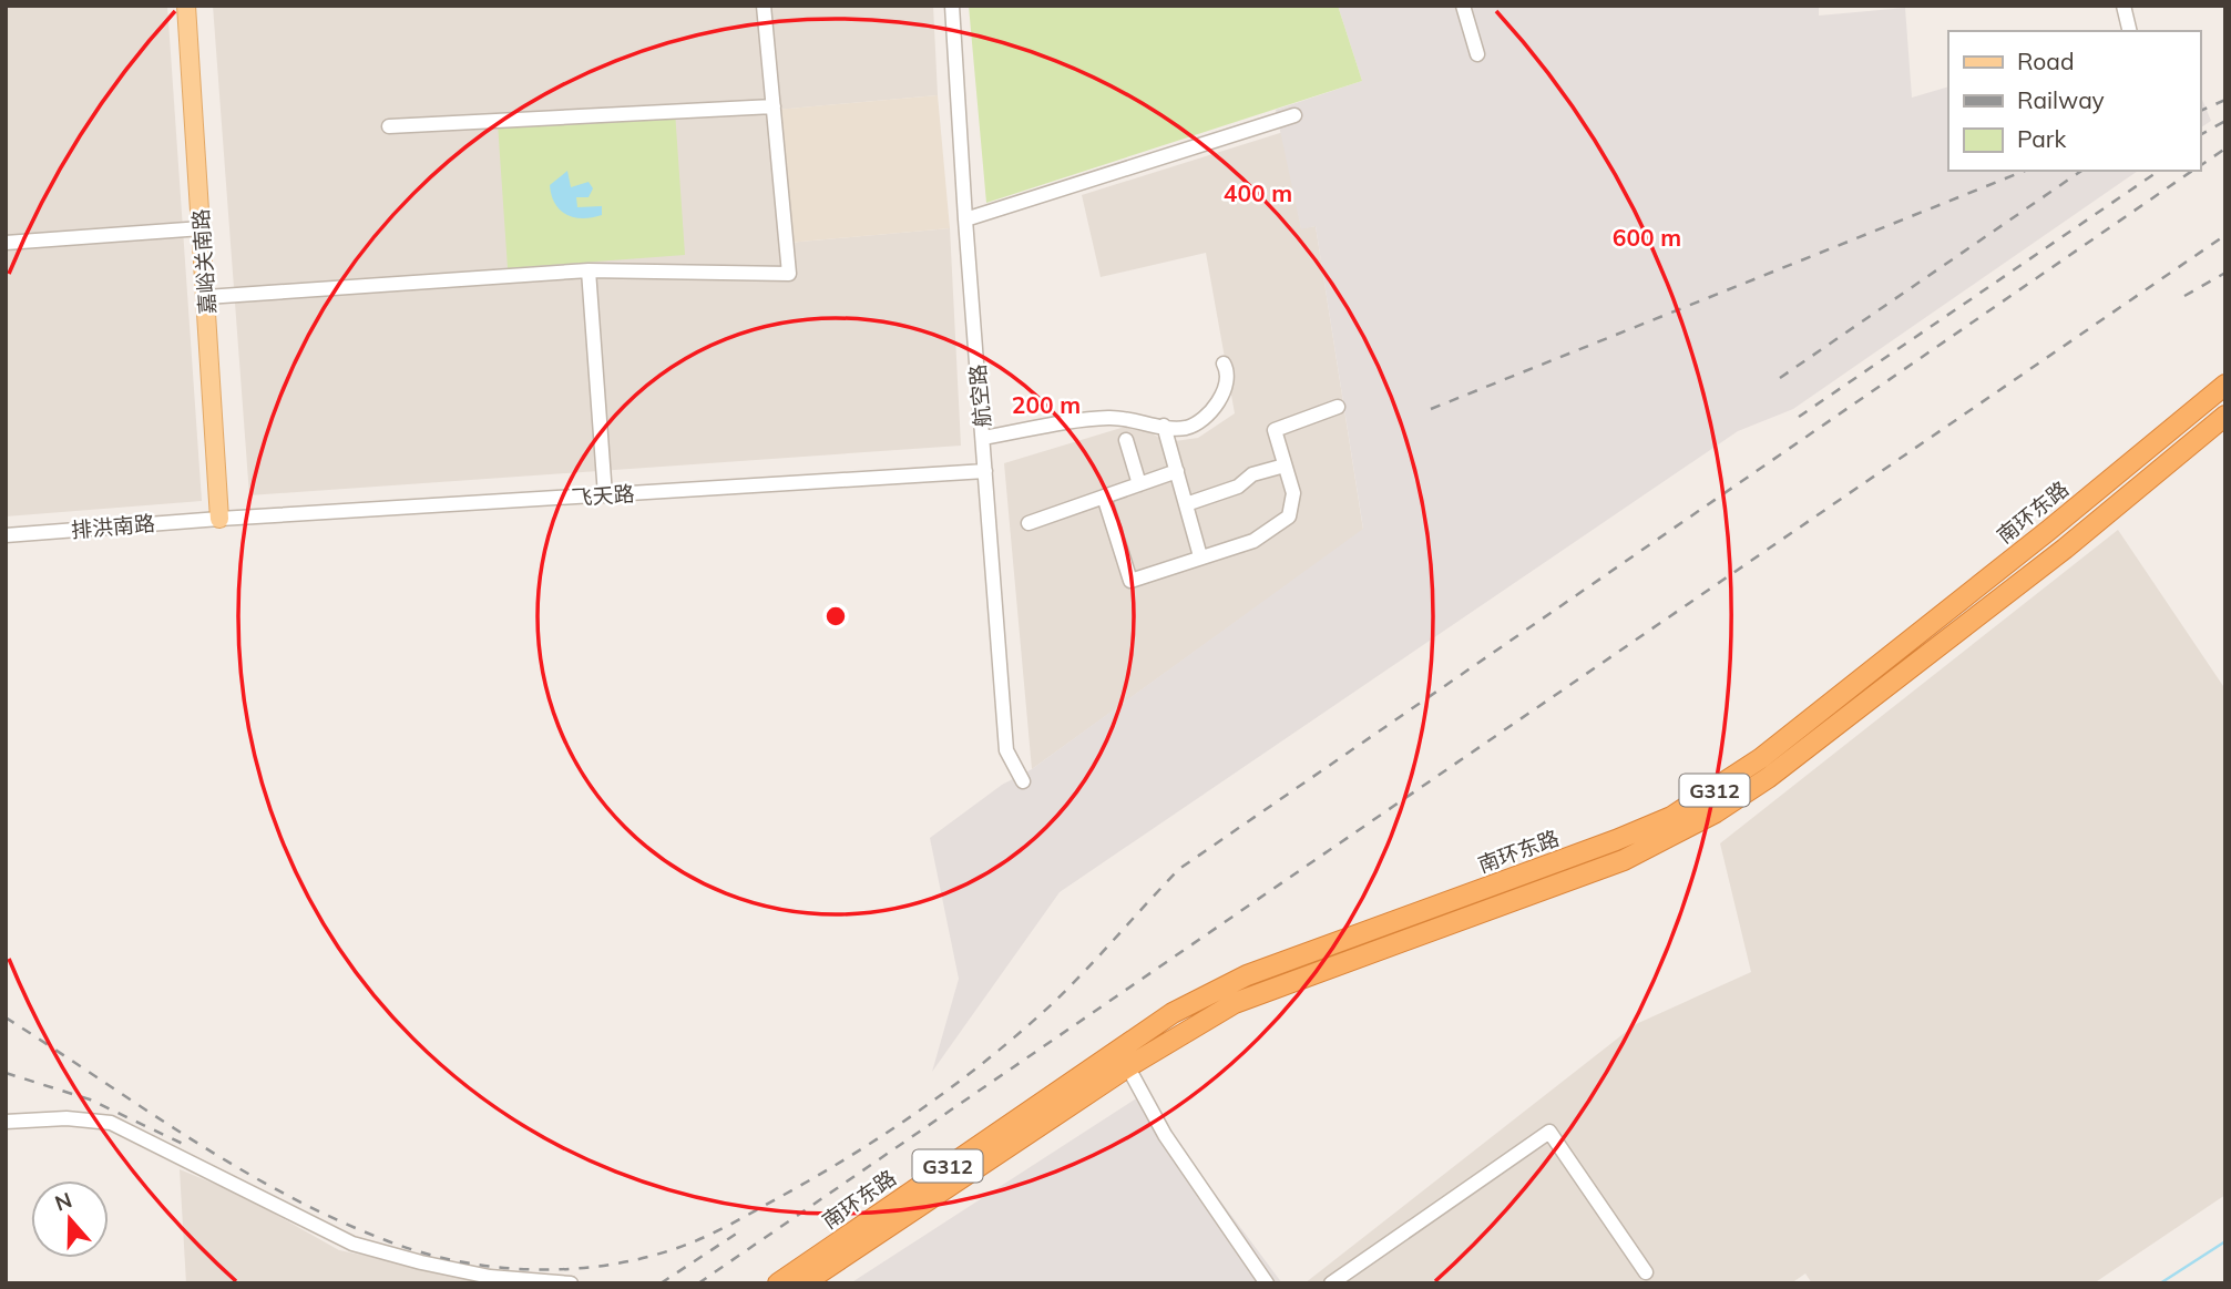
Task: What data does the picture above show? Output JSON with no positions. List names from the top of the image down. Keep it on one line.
{"streets":{"highway":["南环东路","G312"],"main road":["嘉峪关南路"],"street":["航空路","飞天路","排洪南路"]},"crossings":[["嘉峪关南路","飞天路"],["嘉峪关南路","排洪南路"],["航空路","飞天路"],["飞天路","排洪南路"]],"legend":["Road","Railway","Park"],"north":"top","rings":["400 m","600 m","200 m"]}
